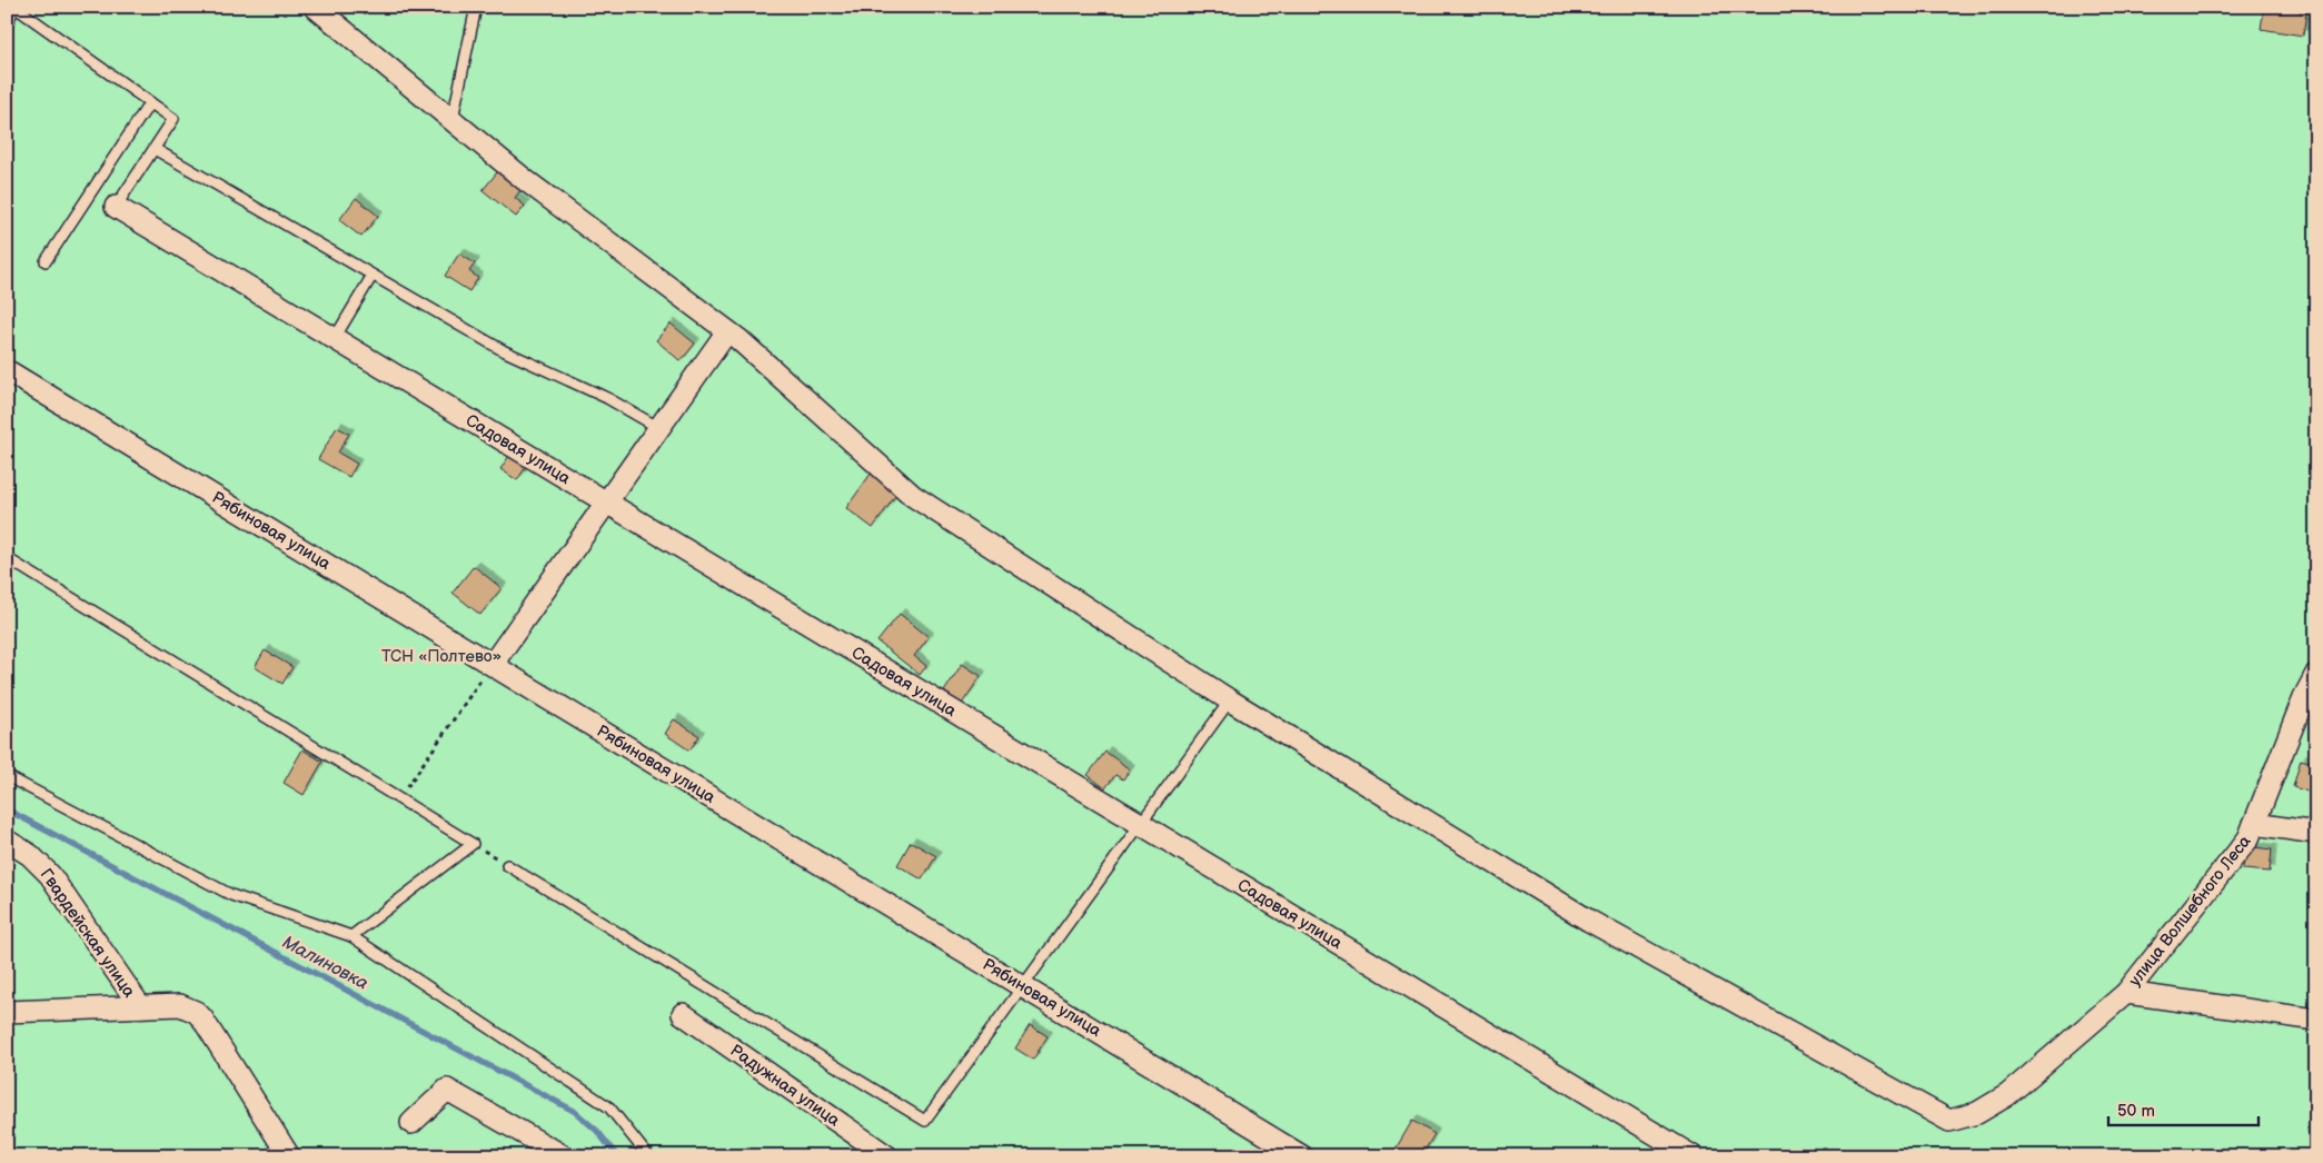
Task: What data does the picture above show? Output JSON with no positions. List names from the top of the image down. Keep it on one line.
{"streets":{"street":["Садовая улица","Рябиновая улица","улица Волшебного Леса","Гвардейская улица","Радужная улица"]},"water":["Малиновка"],"parks":["ТСН «Полтево»"],"scale_bar":"50 m"}
